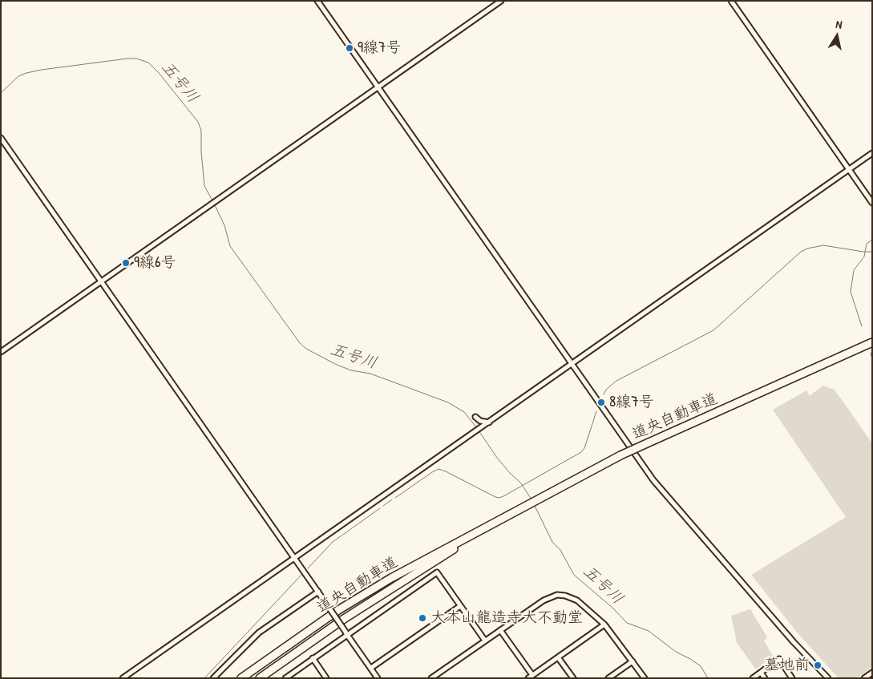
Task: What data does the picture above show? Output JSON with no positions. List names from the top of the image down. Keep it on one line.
{"streets":{"highway":["道央自動車道"]},"water":["五号川"],"places":["9線7号","9線6号","8線7号","大本山龍造寺大不動堂","墓地前"],"north":"top"}
